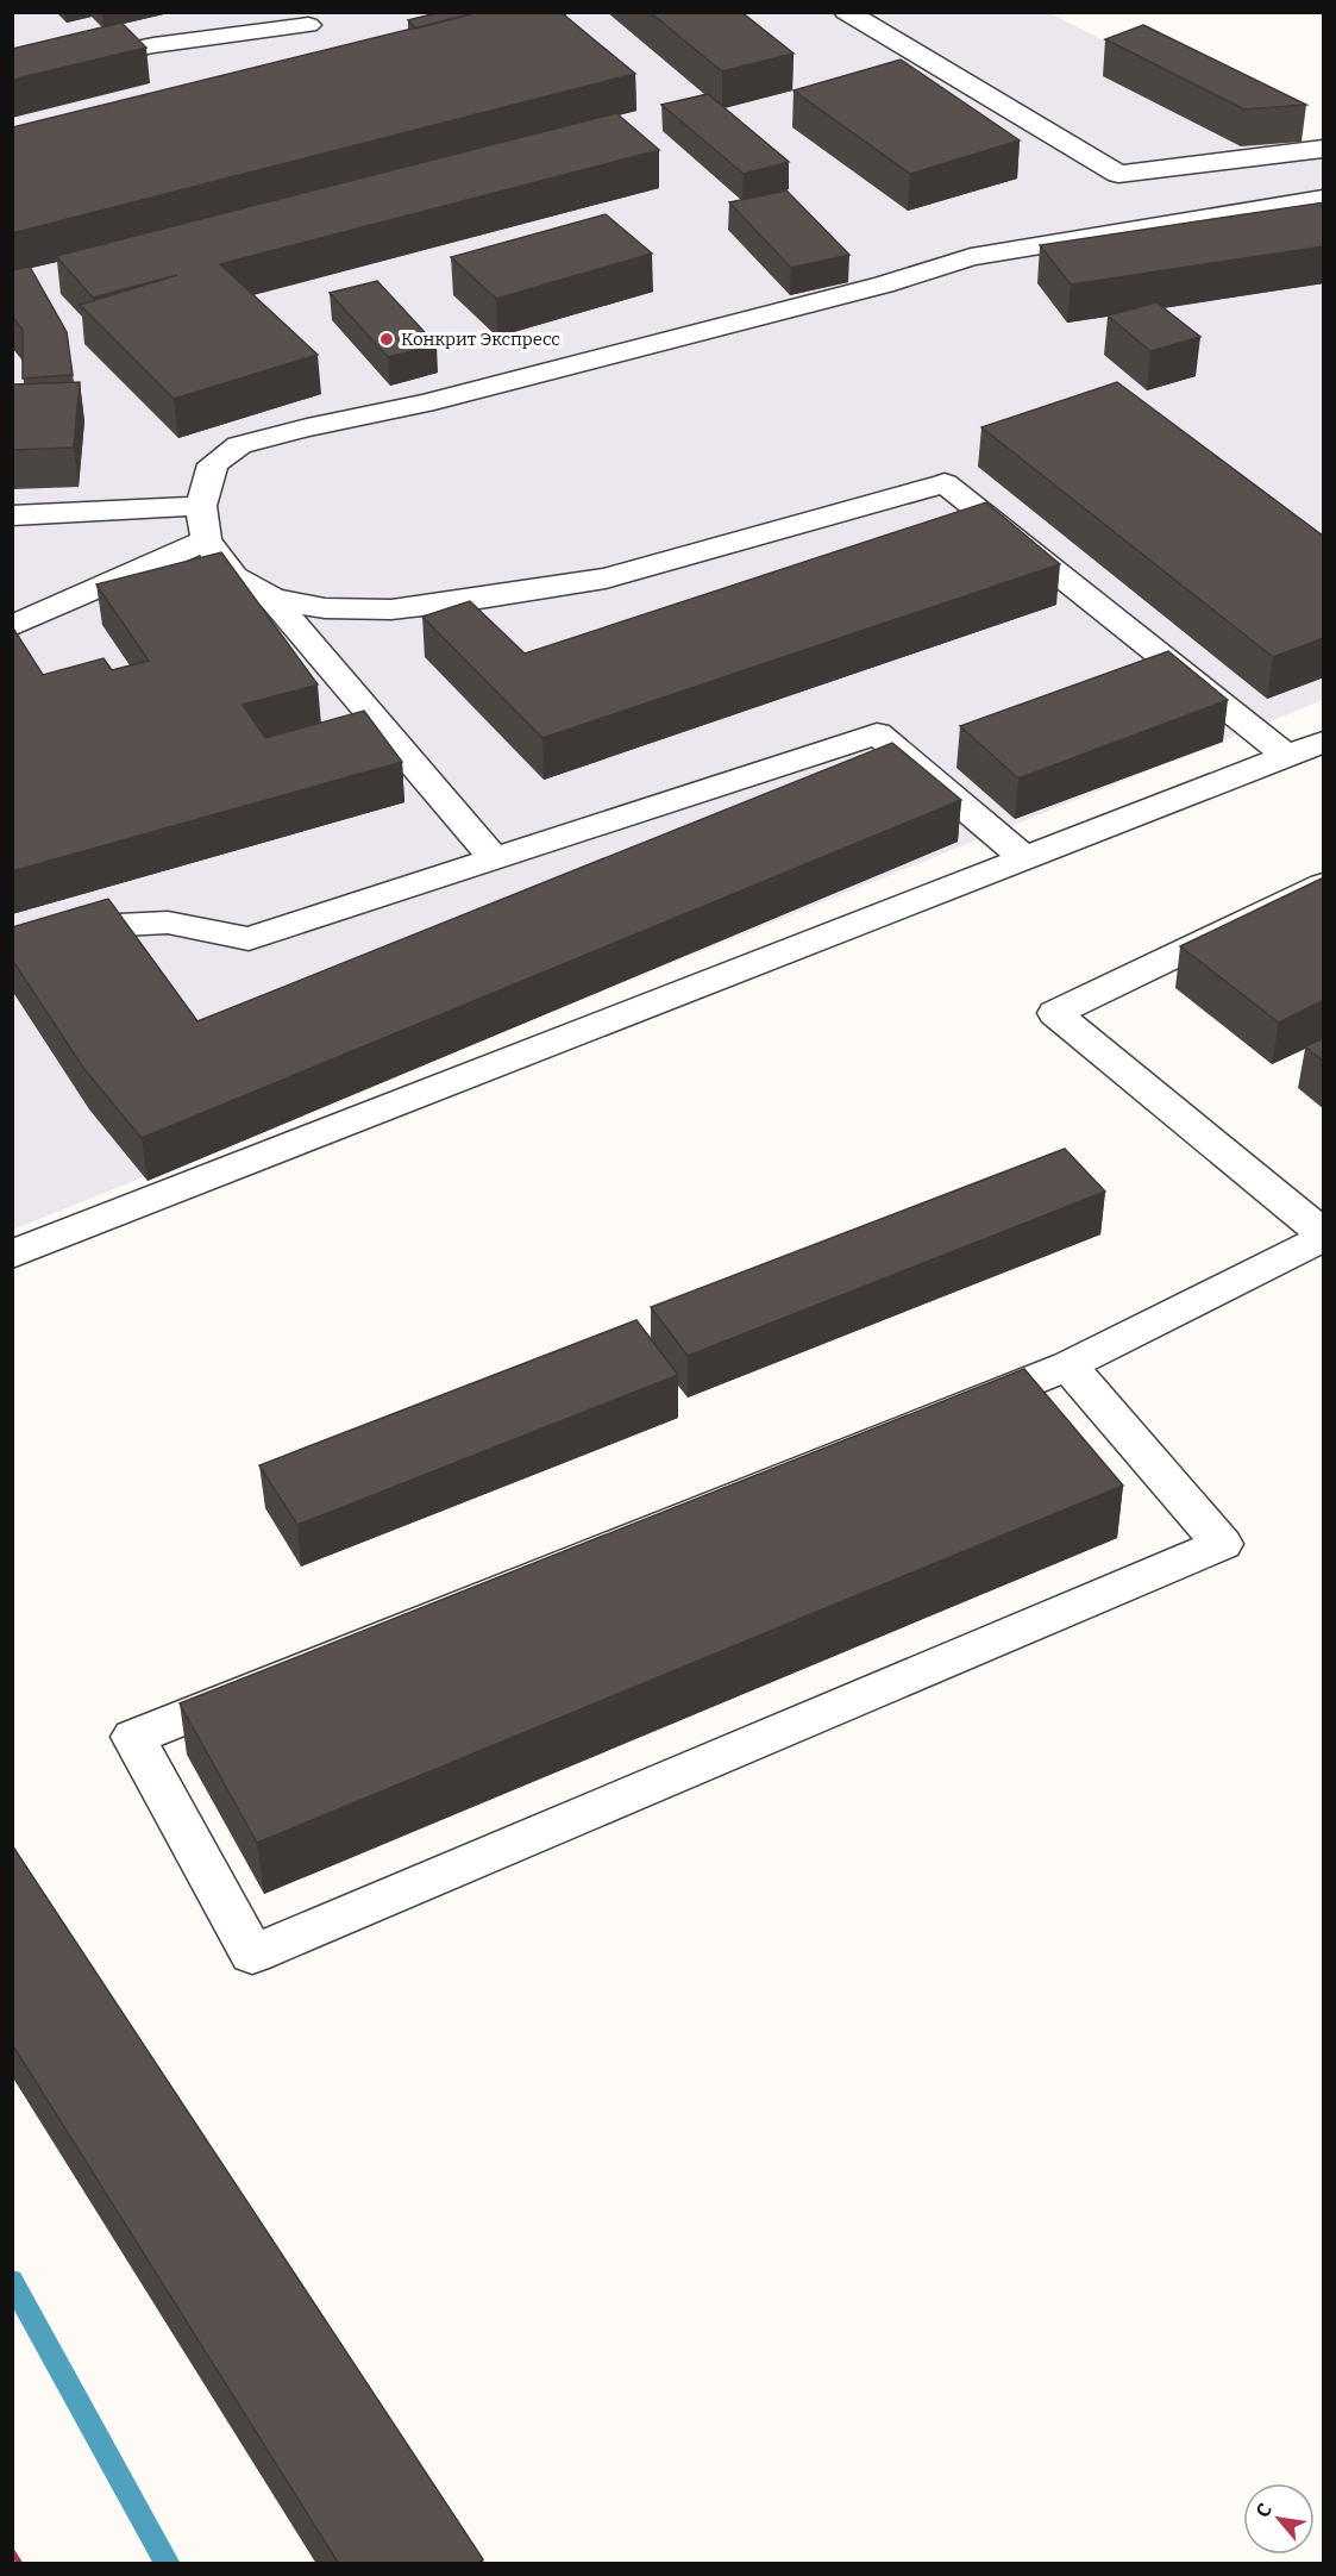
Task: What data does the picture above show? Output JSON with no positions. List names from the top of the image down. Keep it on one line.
{"places":["Конкрит Экспресс"],"north":"top left"}
